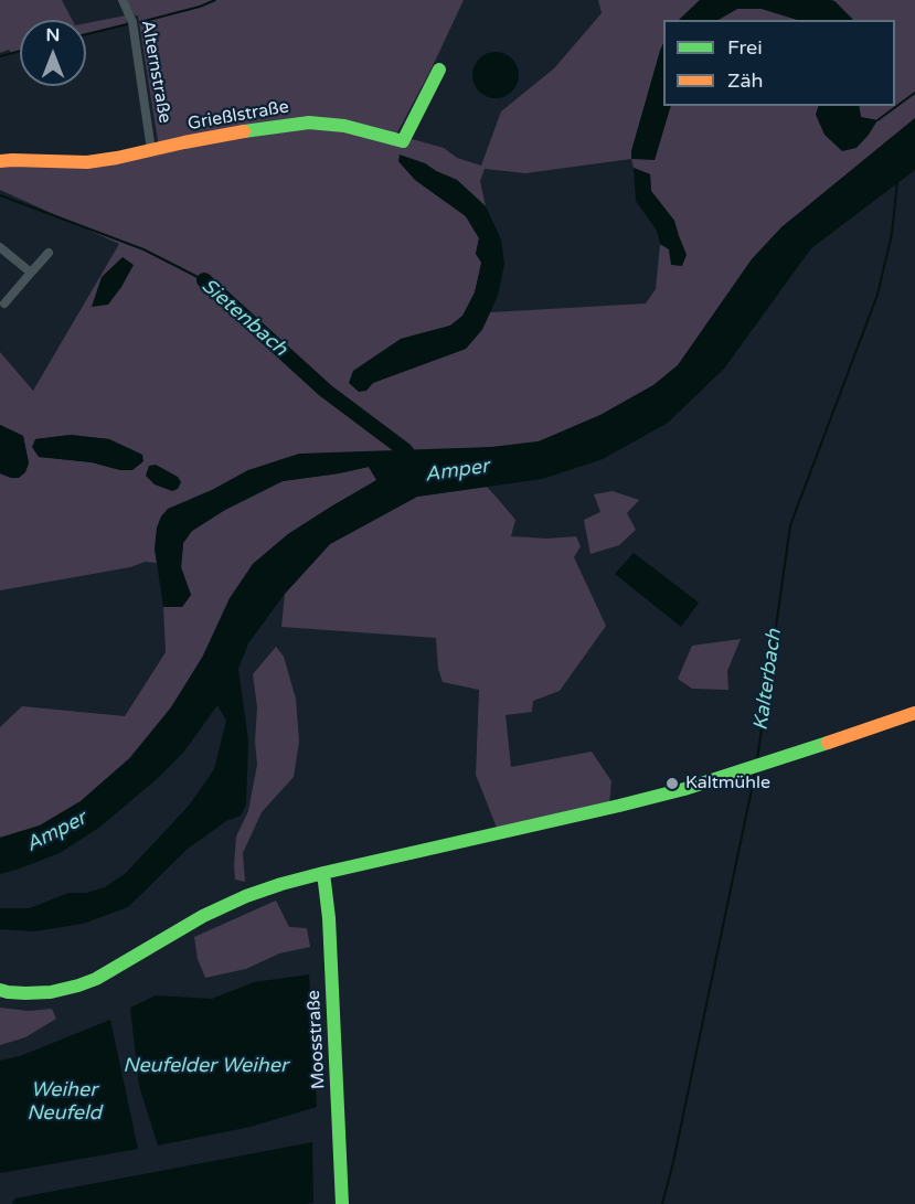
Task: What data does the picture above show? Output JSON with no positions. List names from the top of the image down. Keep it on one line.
{"streets":{"main road":["Grießlstraße","Moosstraße"],"street":["Alternstraße"]},"crossings":[["Alternstraße","Grießlstraße"]],"water":["Sietenbach","Amper","Kalterbach","Neufelder Weiher","Weiher Neufeld"],"places":["Kaltmühle"],"legend":["Frei","Zäh"],"north":"top"}
